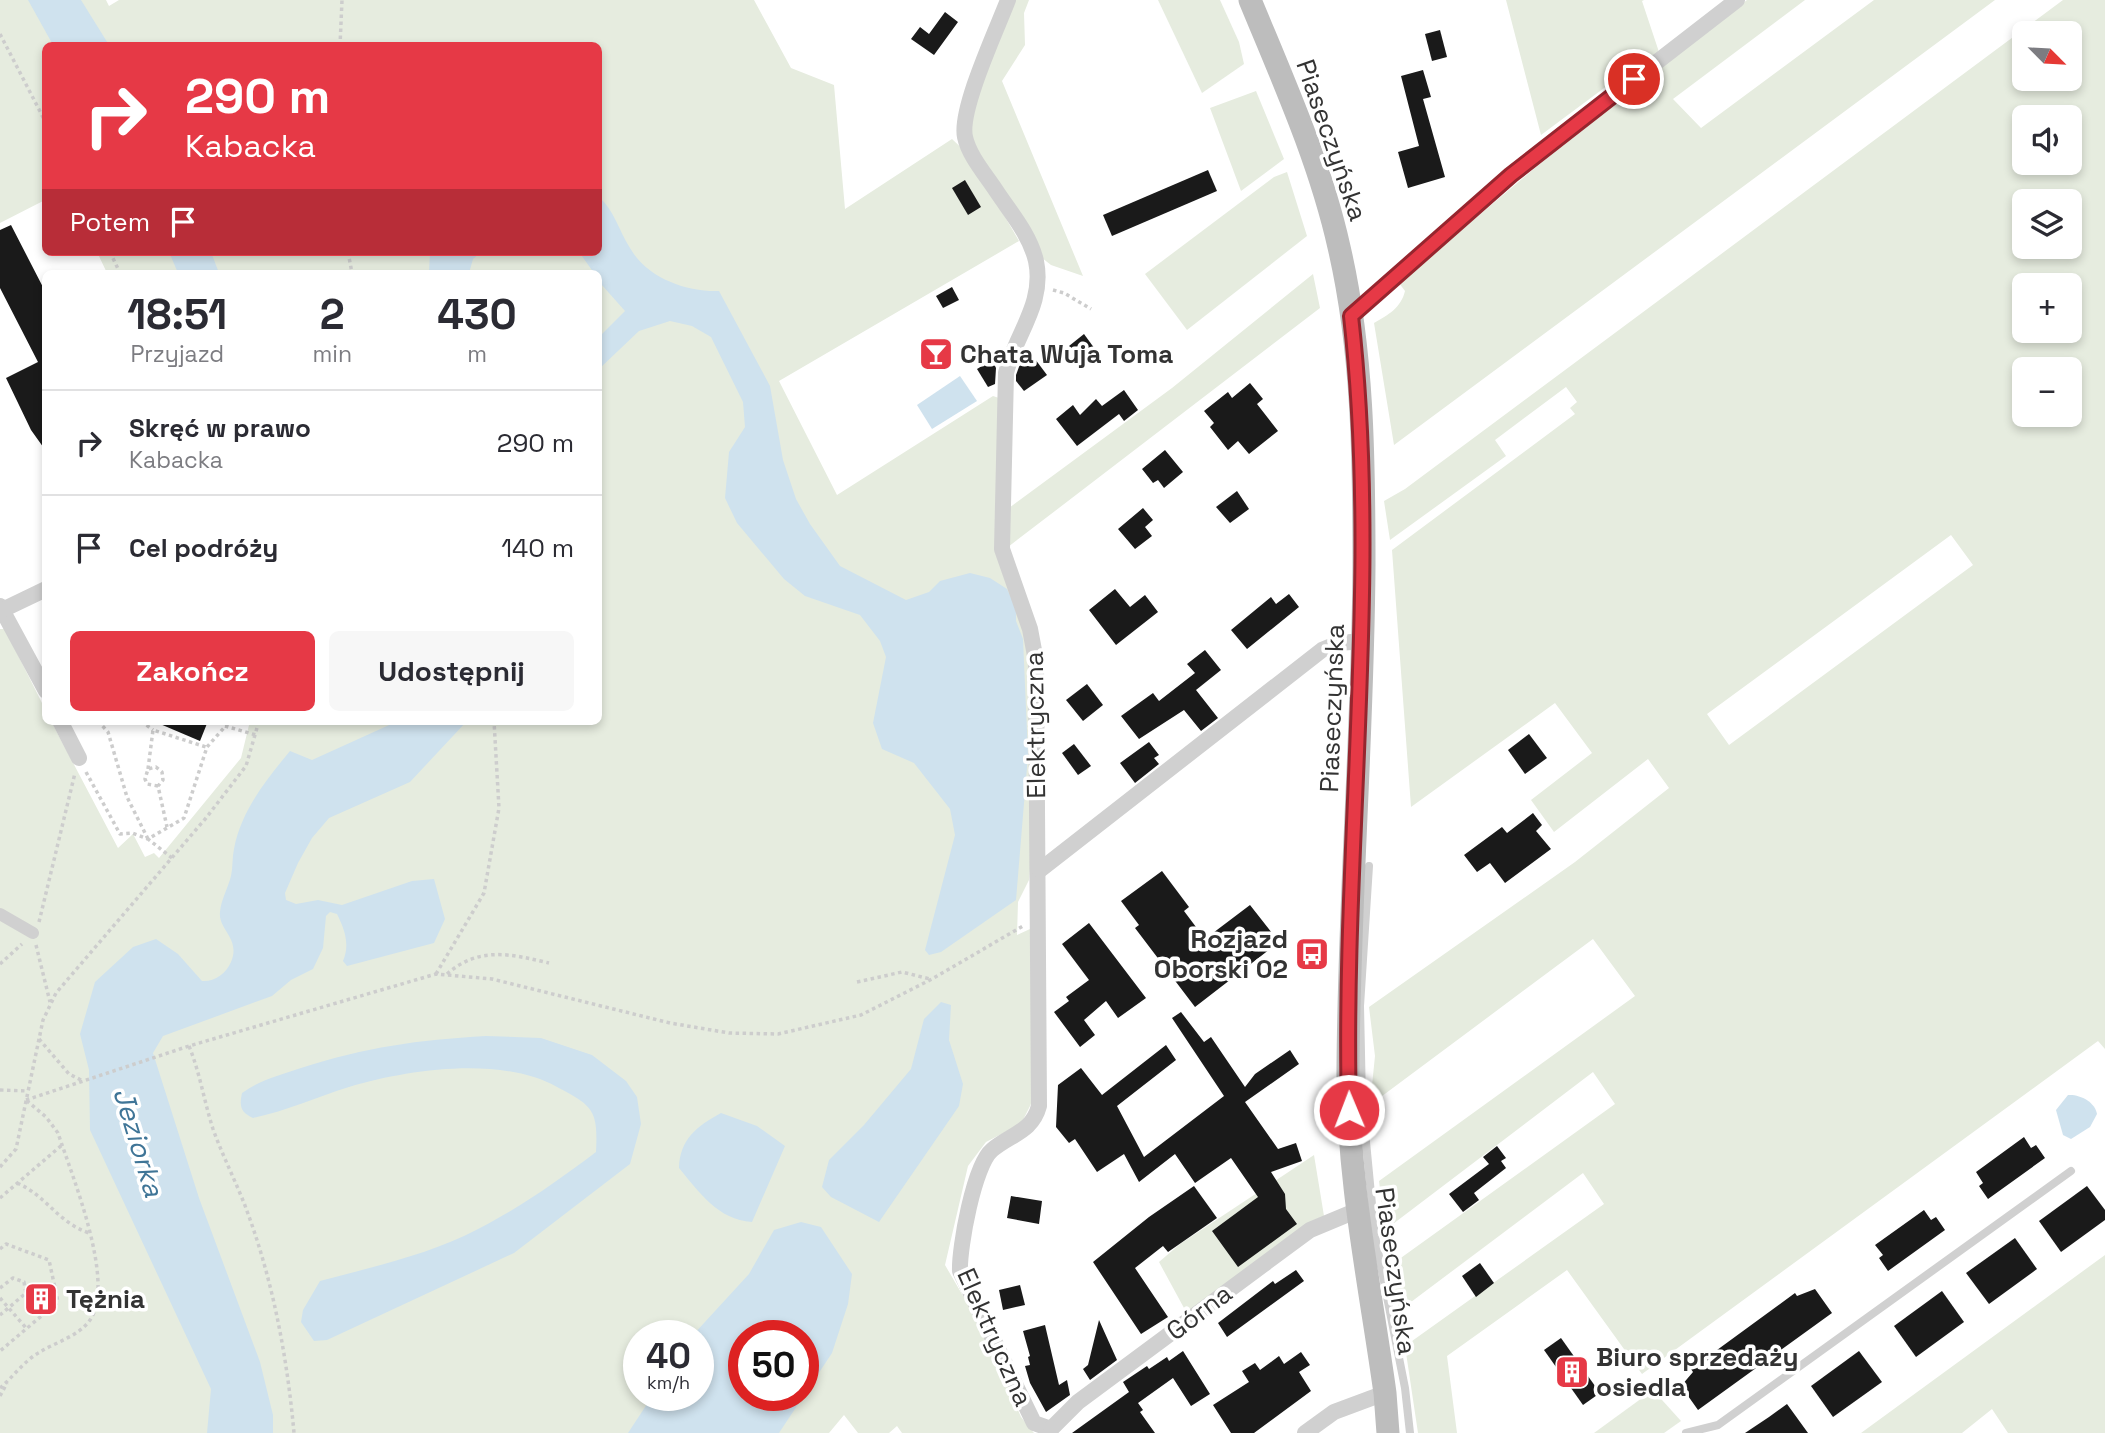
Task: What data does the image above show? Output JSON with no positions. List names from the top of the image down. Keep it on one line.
{"streets":{"main road":["Piaseczyńska"],"street":["Elektryczna","Górna"]},"crossings":[["Piaseczyńska","Górna"],["Elektryczna","Górna"]],"water":["Jeziorka"],"places":{"bar":["Chata Wuja Toma"],"bus stop":["Rozjazd Oborski 02"],"building":["Tężnia","Biuro sprzedaży osiedla"]},"north":"bottom right","page":{"map_buttons":["+","−"],"turn":["290 m","Kabacka"],"then":"Potem","eta":["18:51","Przyjazd","2","min","430","m"],"list":[{"name":"Skręć w prawo","note":"Kabacka","value":"290 m"},{"name":"Cel podróży","value":"140 m"}],"buttons":["Zakończ","Udostępnij"],"speed":"40 km/h","limit":"50"}}
